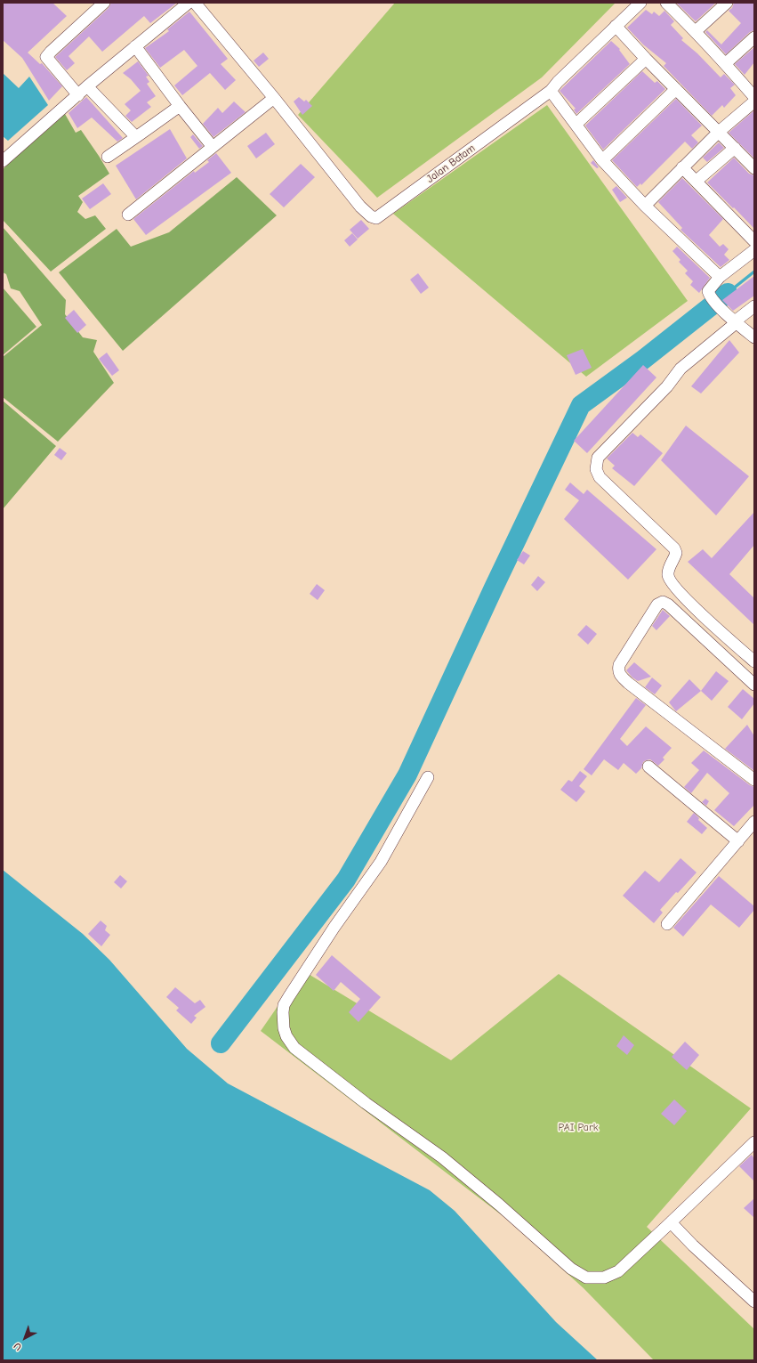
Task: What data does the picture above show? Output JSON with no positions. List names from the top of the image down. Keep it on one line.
{"streets":{"street":["Jalan Batam"]},"parks":["PAI Park"],"north":"bottom left"}
